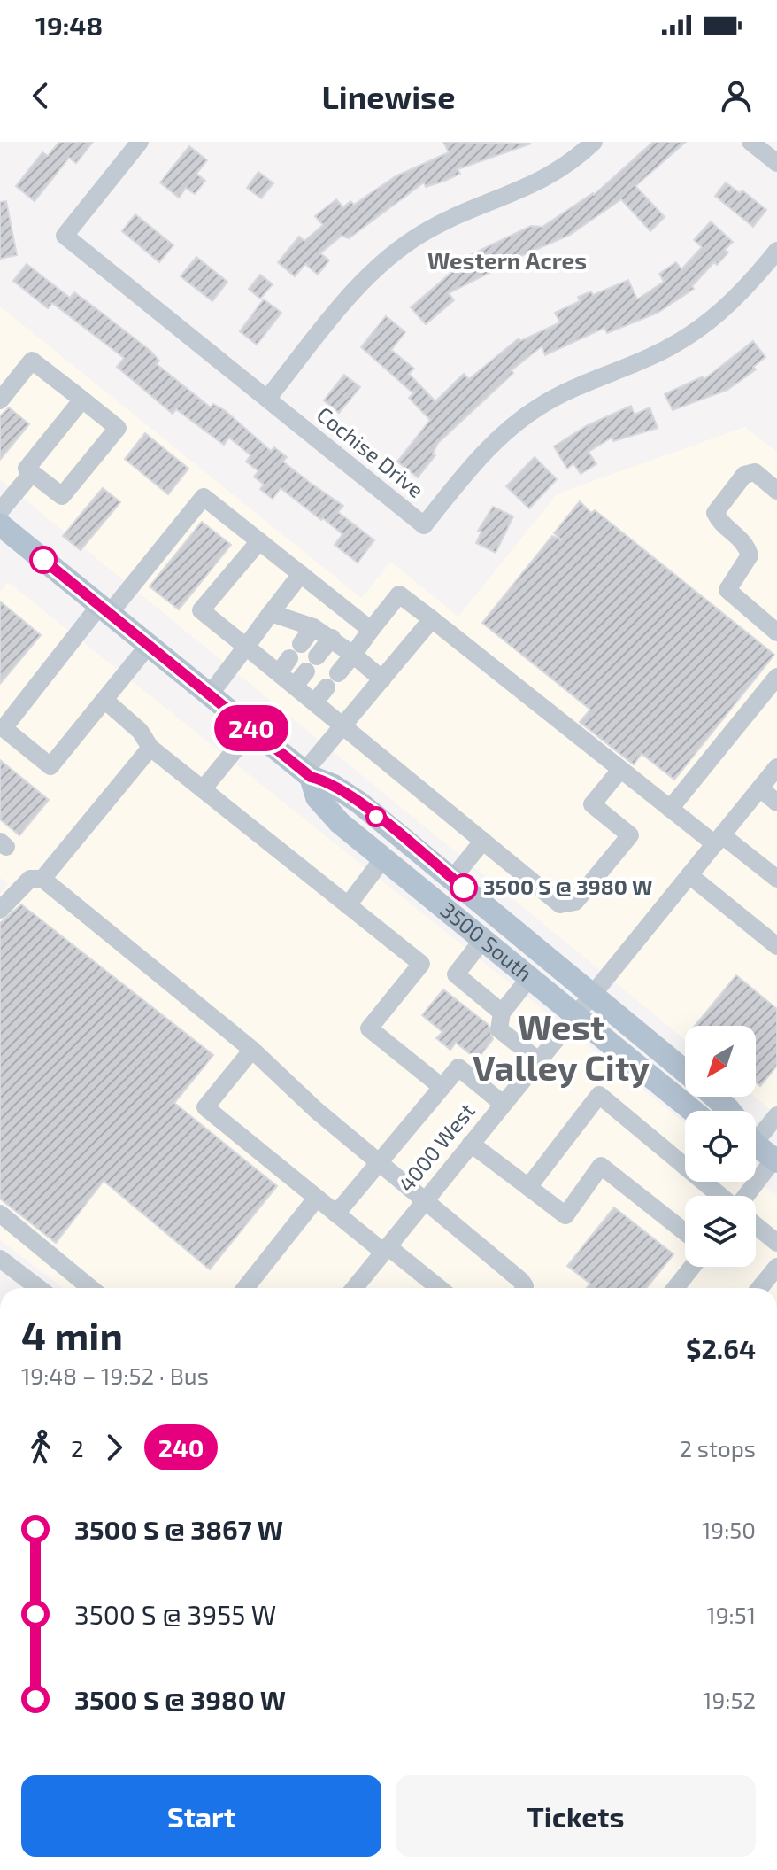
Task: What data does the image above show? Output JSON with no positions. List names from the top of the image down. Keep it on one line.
{"streets":{"main road":["3500 South"],"street":["Cochise Drive","4000 West"]},"crossings":[["3500 South","4000 West"]],"districts":["Western Acres","West Valley City"],"places":["3500 S @ 3980 W"],"lines":["bus line 240"],"north":"bottom left","page":{"status":"19:48","header":"Linewise","on_map":"240","heading":["4 min","19:48 – 19:52 · Bus","$2.64"],"legs":["2","240","2 stops"],"list":[{"name":"3500 S @ 3867 W","value":"19:50"},{"name":"3500 S @ 3955 W","value":"19:51"},{"name":"3500 S @ 3980 W","value":"19:52"}],"buttons":["Start","Tickets"]}}
